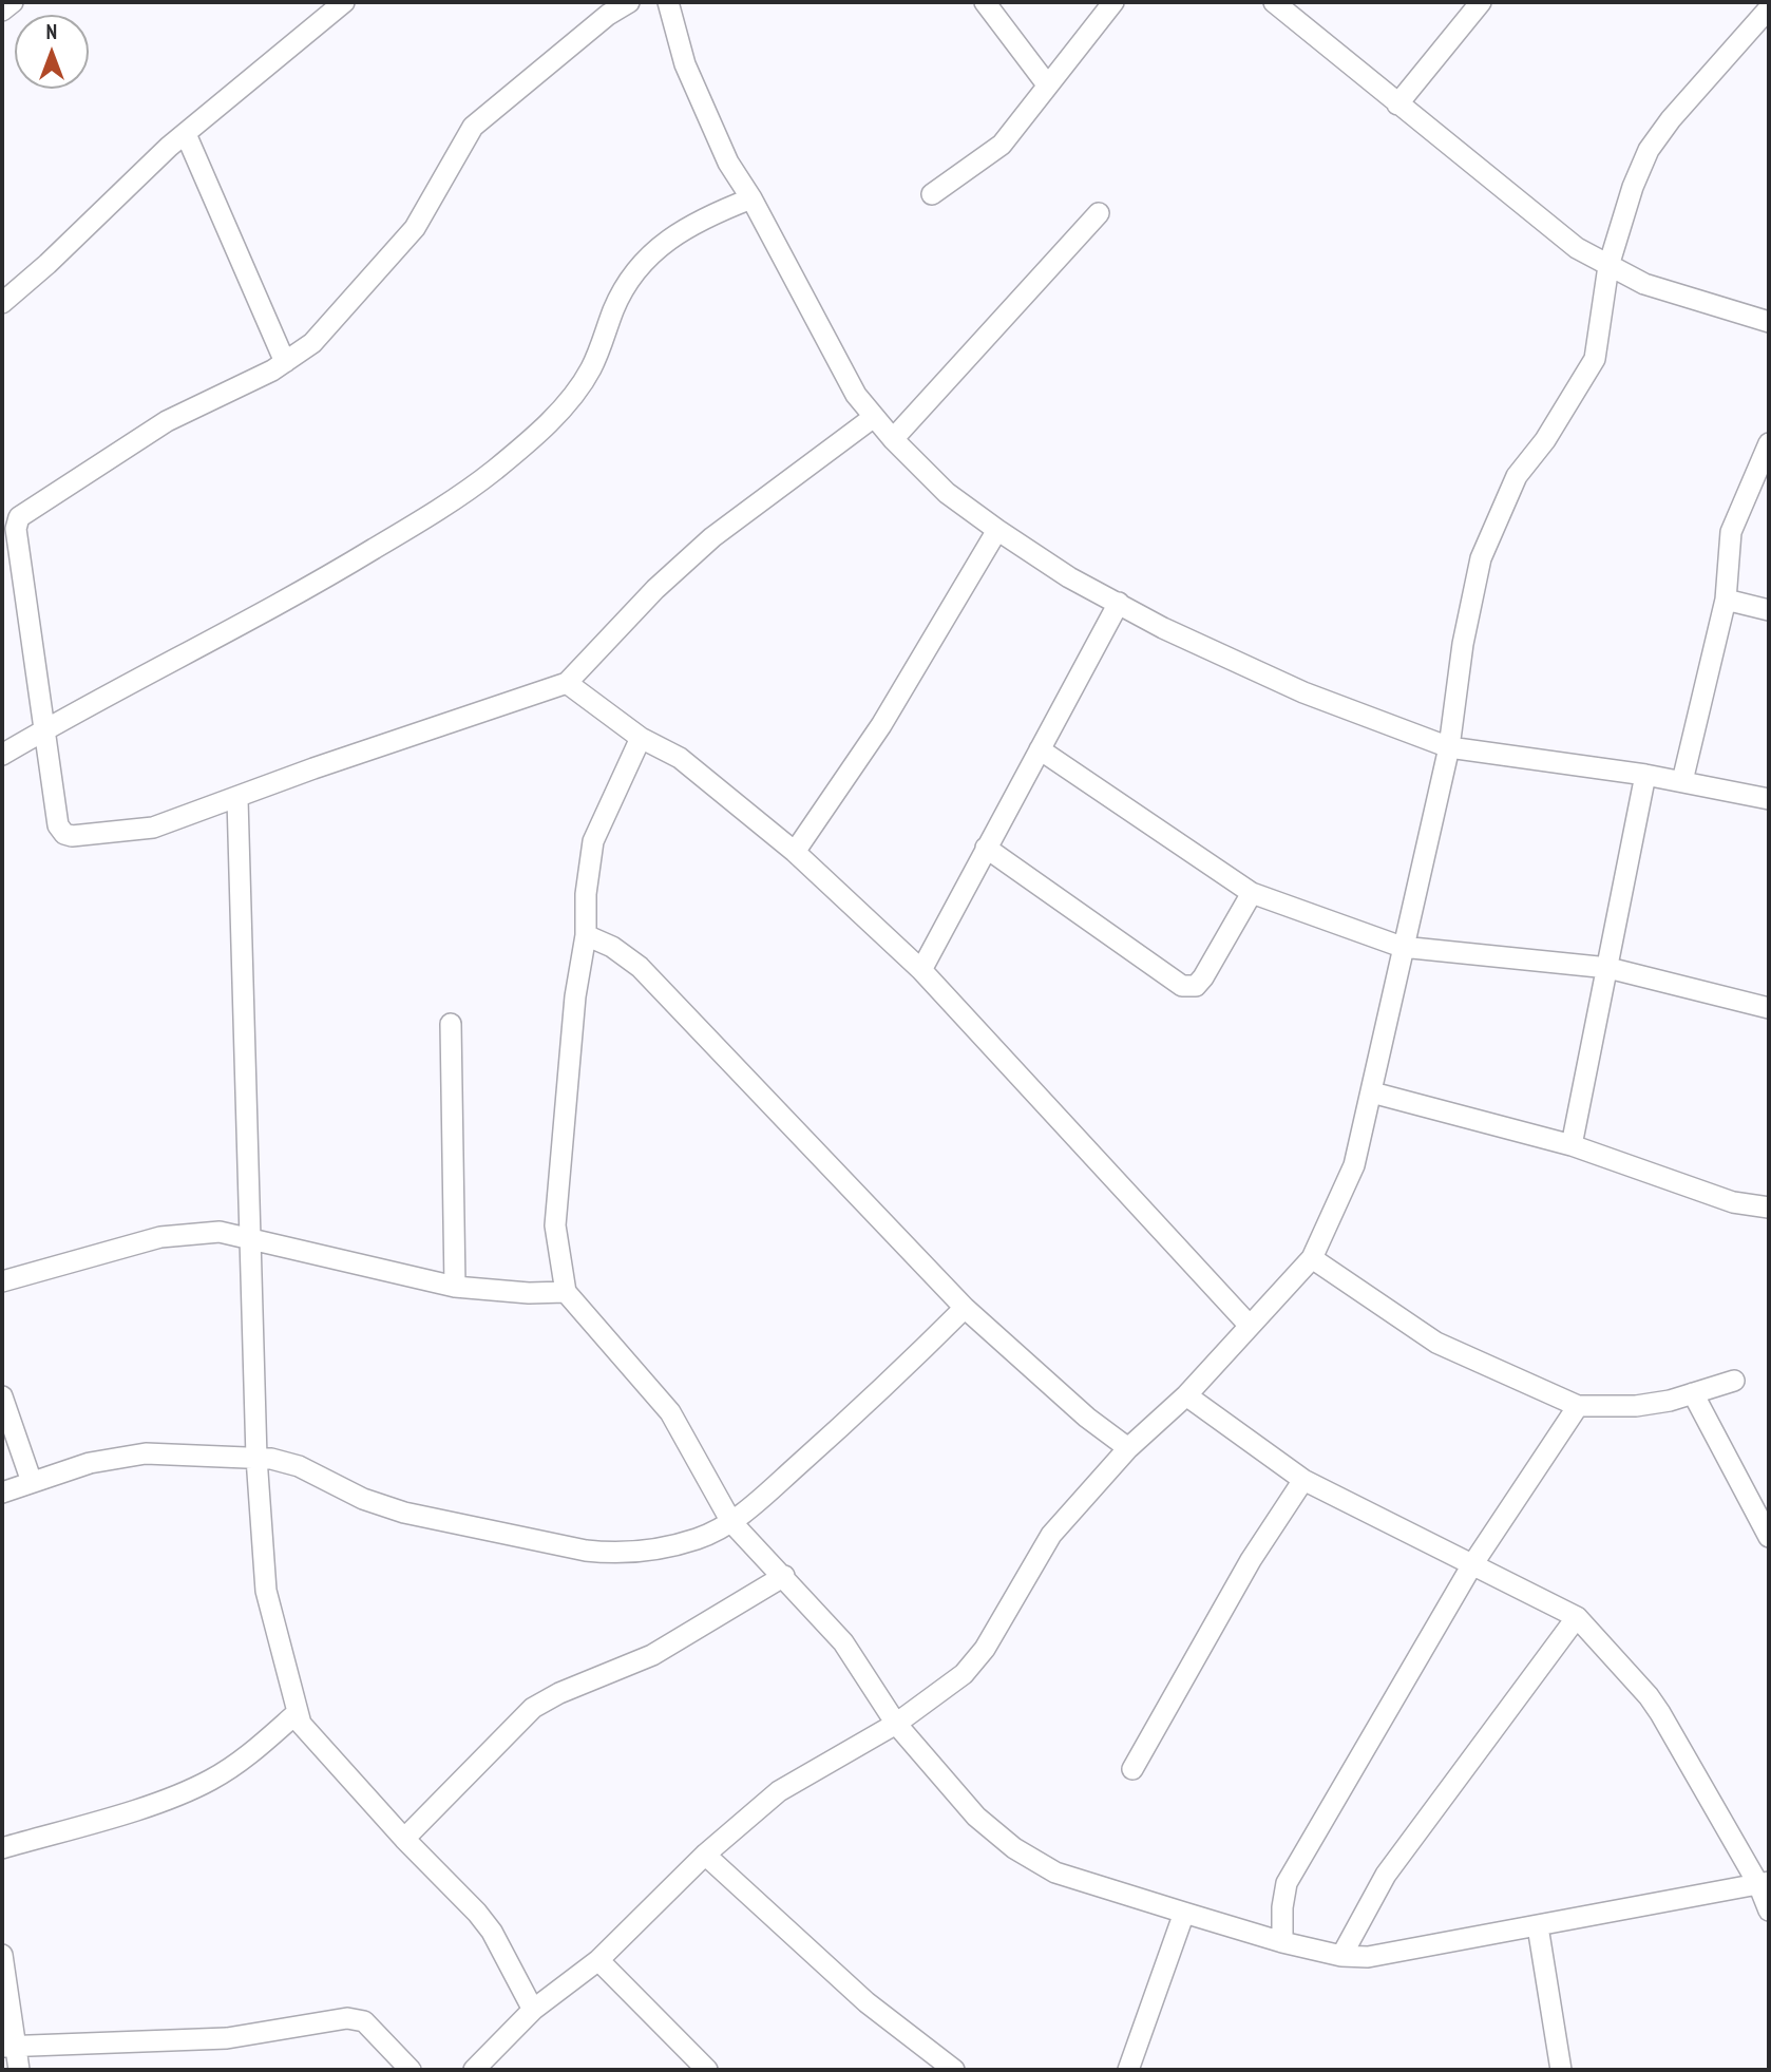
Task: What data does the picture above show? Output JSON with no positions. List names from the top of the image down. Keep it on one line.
{"north":"top"}
